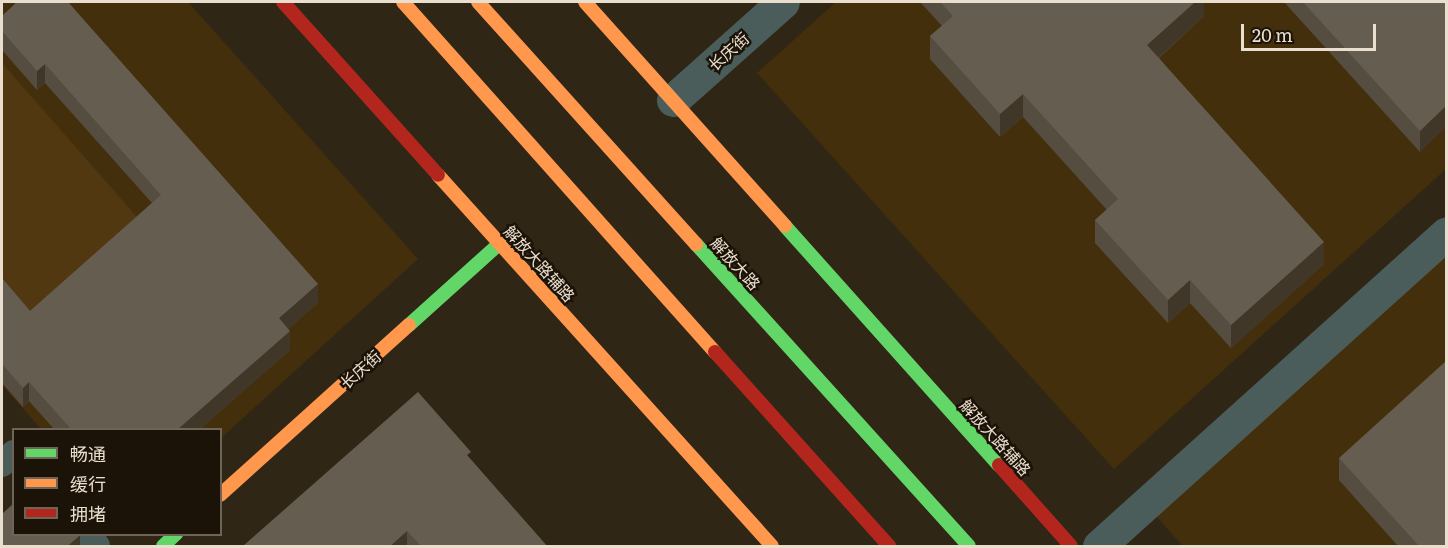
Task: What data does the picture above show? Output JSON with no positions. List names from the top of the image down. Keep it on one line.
{"streets":{"street":["长庆街","解放大路辅路","解放大路"]},"crossings":[["长庆街","解放大路辅路"]],"legend":["畅通","缓行","拥堵"],"scale_bar":"20 m"}
